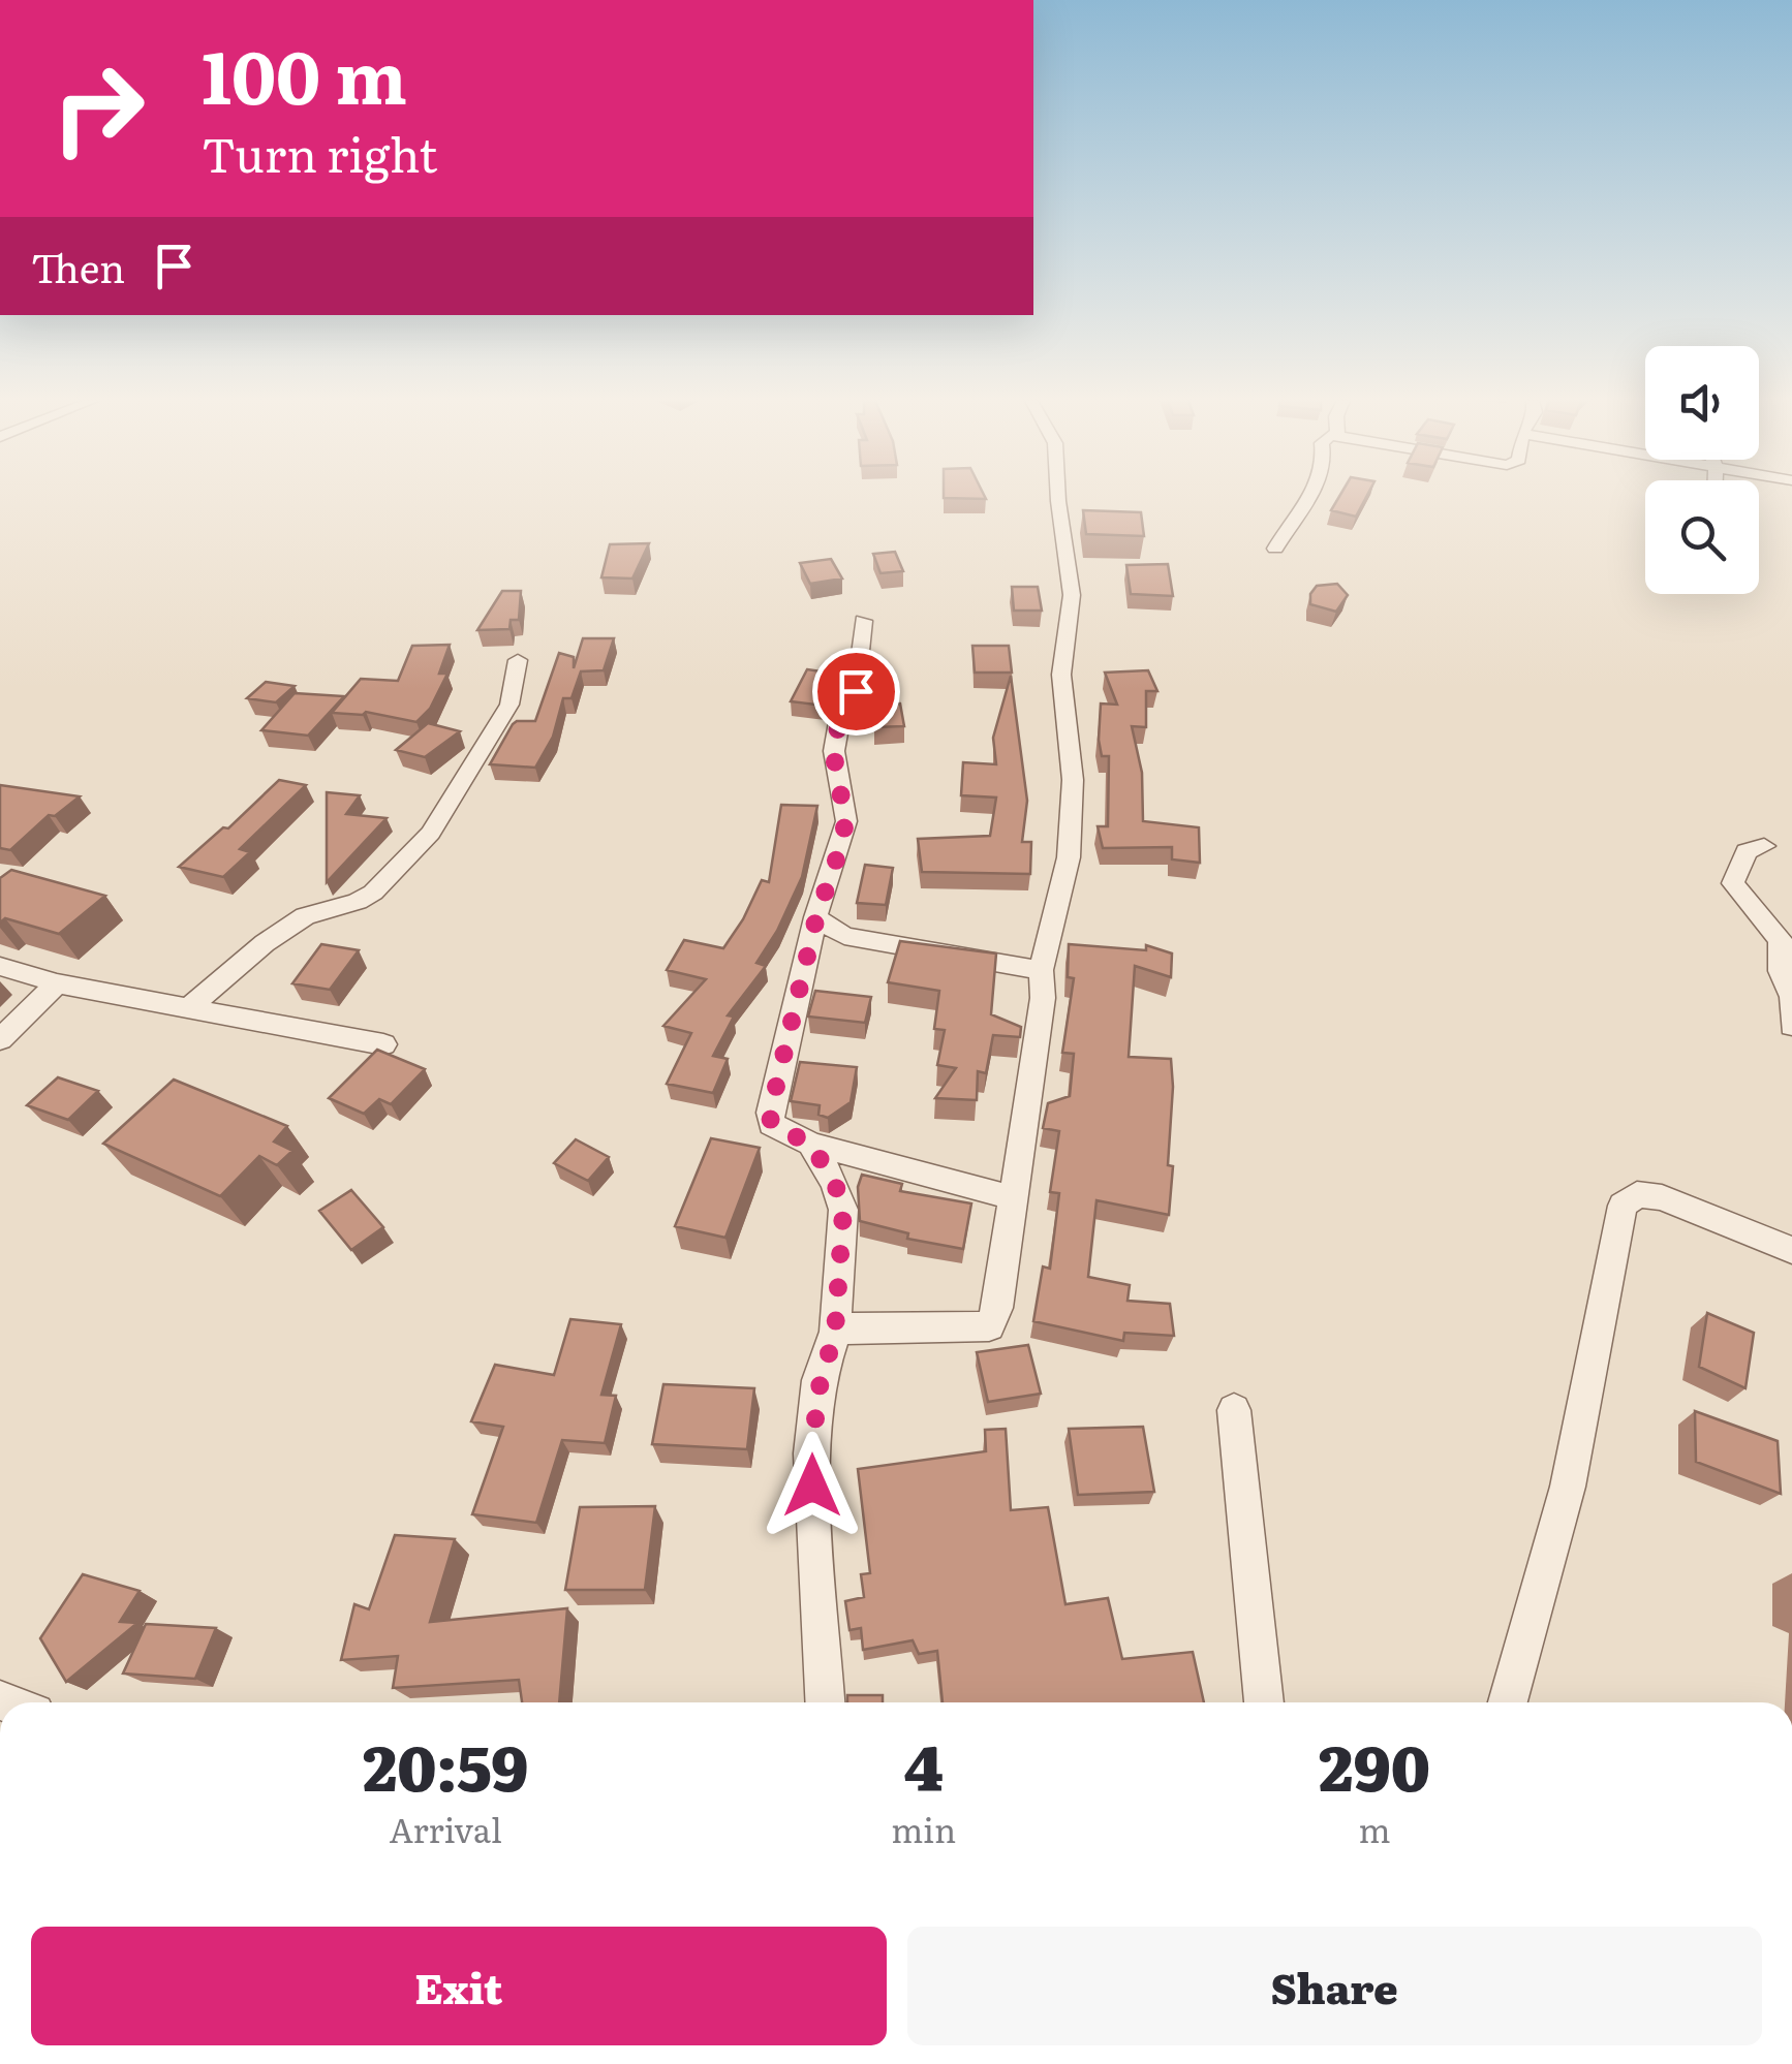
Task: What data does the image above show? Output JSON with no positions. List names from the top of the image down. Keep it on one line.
{"page":{"turn":["100 m","Turn right"],"then":"Then","eta":["20:59","Arrival","4","min","290","m"],"buttons":["Exit","Share"]}}
